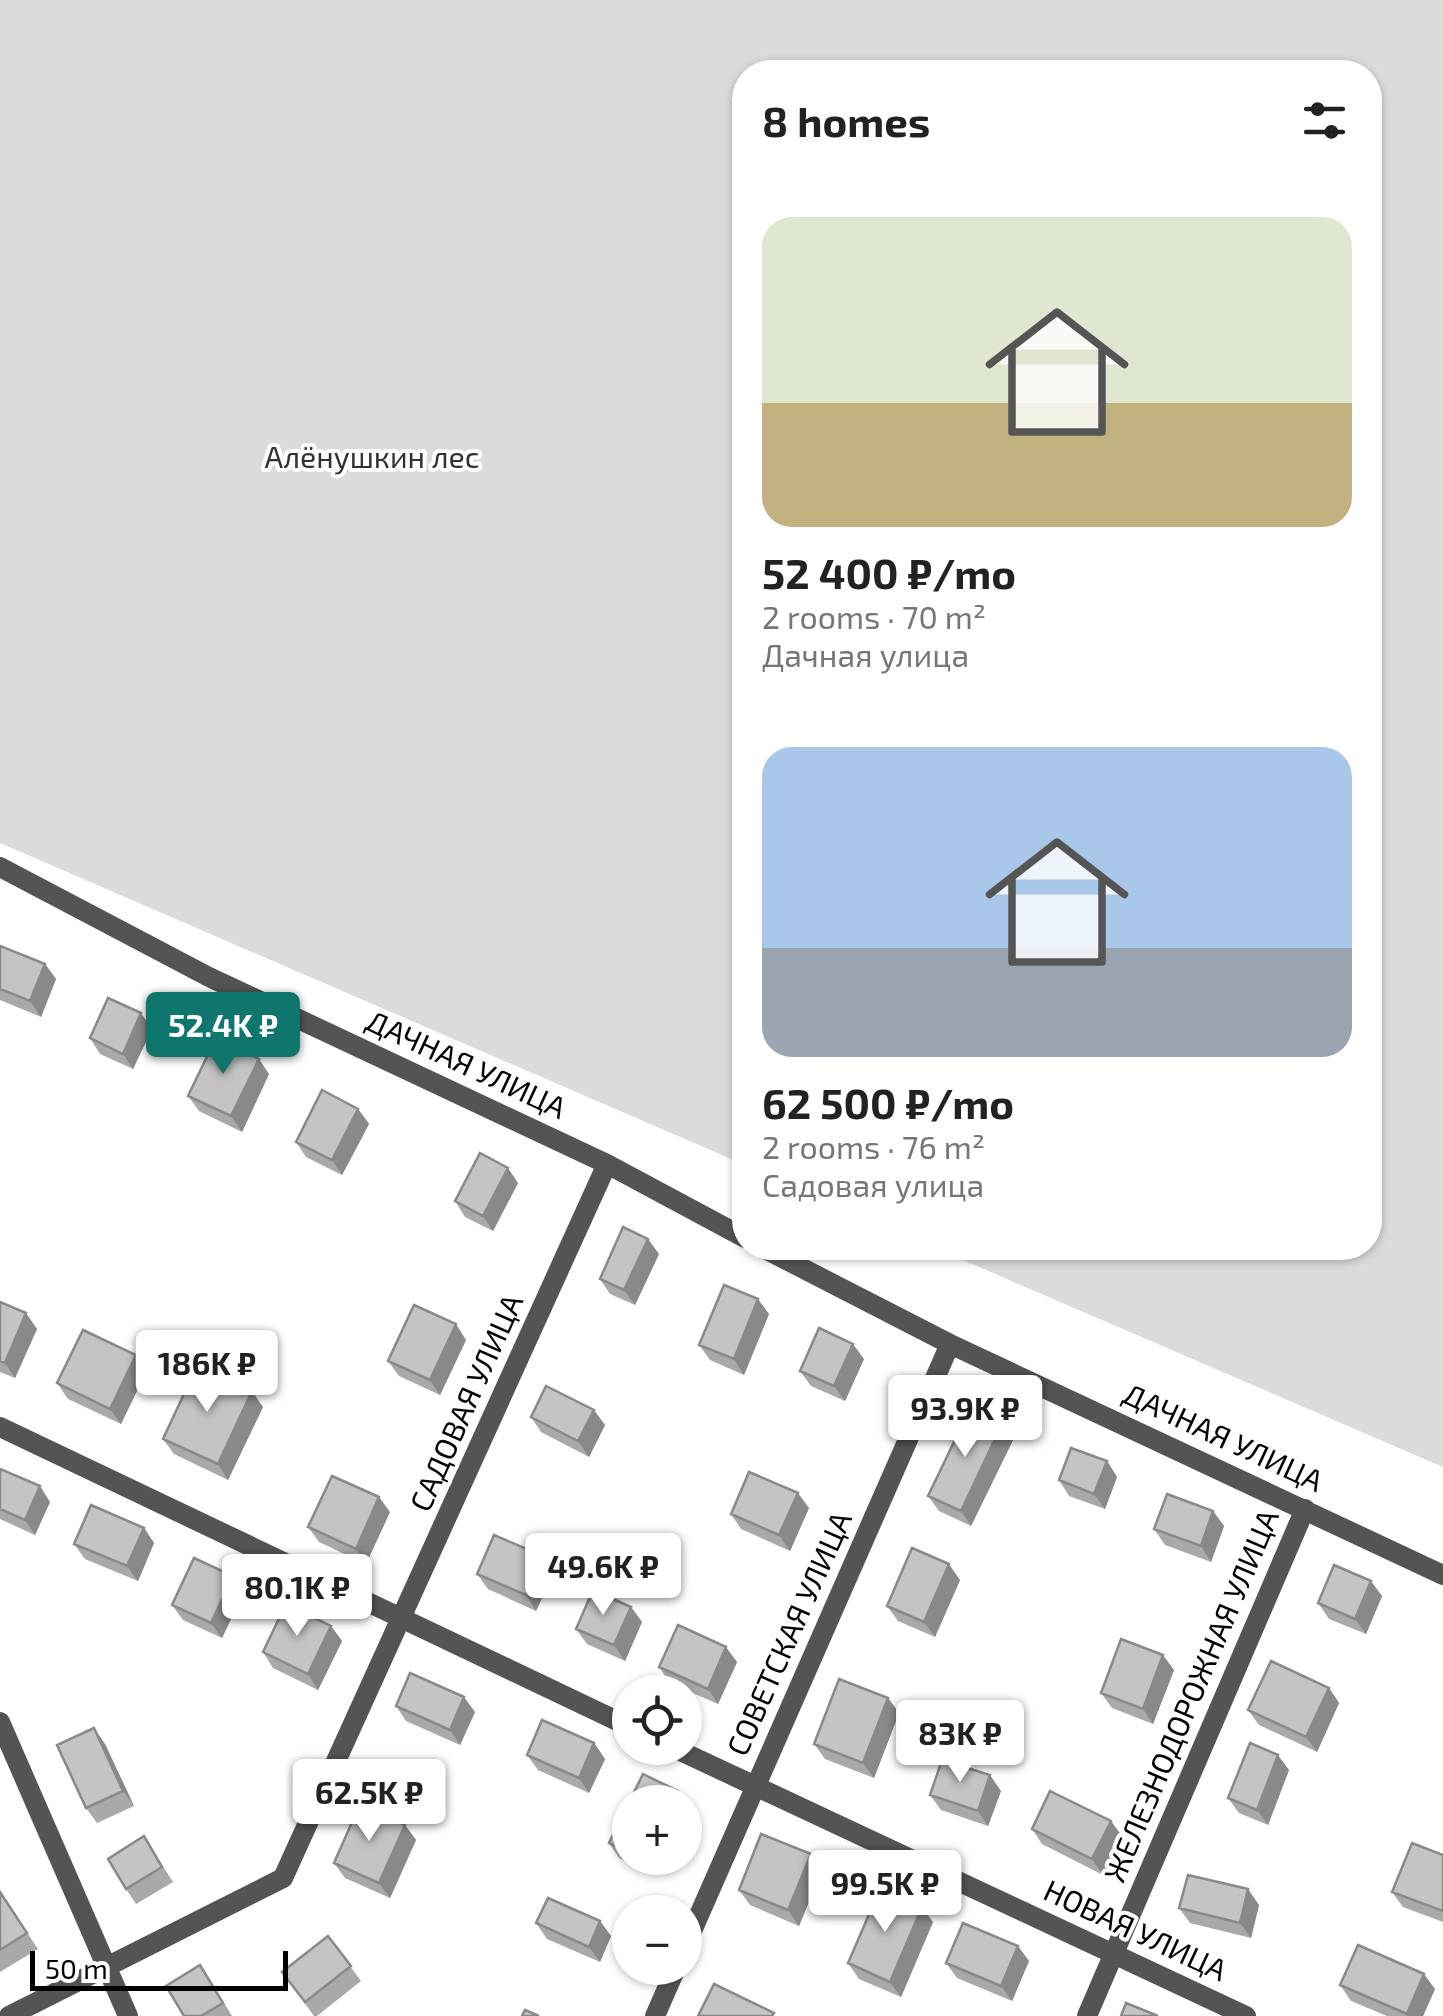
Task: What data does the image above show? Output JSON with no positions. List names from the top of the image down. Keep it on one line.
{"streets":{"street":["ДАЧНАЯ УЛИЦА","САДОВАЯ УЛИЦА","СОВЕТСКАЯ УЛИЦА","ЖЕЛЕЗНОДОРОЖНАЯ УЛИЦА","НОВАЯ УЛИЦА"]},"crossings":[["ДАЧНАЯ УЛИЦА","САДОВАЯ УЛИЦА"],["ДАЧНАЯ УЛИЦА","СОВЕТСКАЯ УЛИЦА"],["ДАЧНАЯ УЛИЦА","ЖЕЛЕЗНОДОРОЖНАЯ УЛИЦА"],["СОВЕТСКАЯ УЛИЦА","НОВАЯ УЛИЦА"],["ЖЕЛЕЗНОДОРОЖНАЯ УЛИЦА","НОВАЯ УЛИЦА"]],"parks":["Алёнушкин лес"],"scale_bar":"50 m","page":{"heading":"8 homes","list":[{"name":"52 400 ₽/mo","note":"2 rooms · 70 m² · Дачная улица"},{"name":"62 500 ₽/mo","note":"2 rooms · 76 m² · Садовая улица"}],"price":["52.4K ₽","186K ₽","93.9K ₽","49.6K ₽","80.1K ₽","83K ₽","62.5K ₽","99.5K ₽"],"map_buttons":["+","−"],"scale":"50 m"}}
